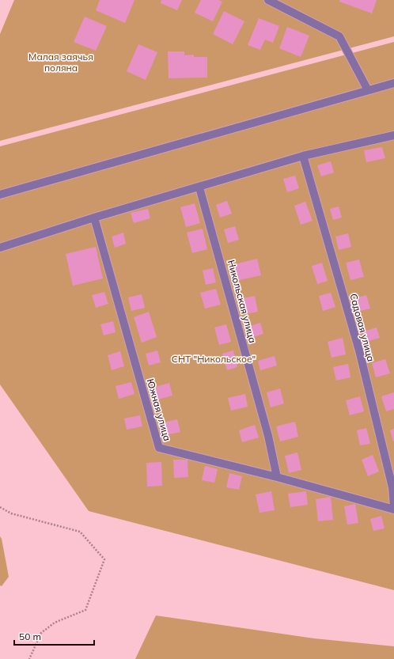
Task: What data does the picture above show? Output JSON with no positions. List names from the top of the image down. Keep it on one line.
{"streets":{"street":["Никольская улица","Садовая улица","Южная улица"]},"crossings":[["Никольская улица","Южная улица"]],"parks":["Малая заячья поляна","СНТ \"Никольское\""],"scale_bar":"50 m"}
